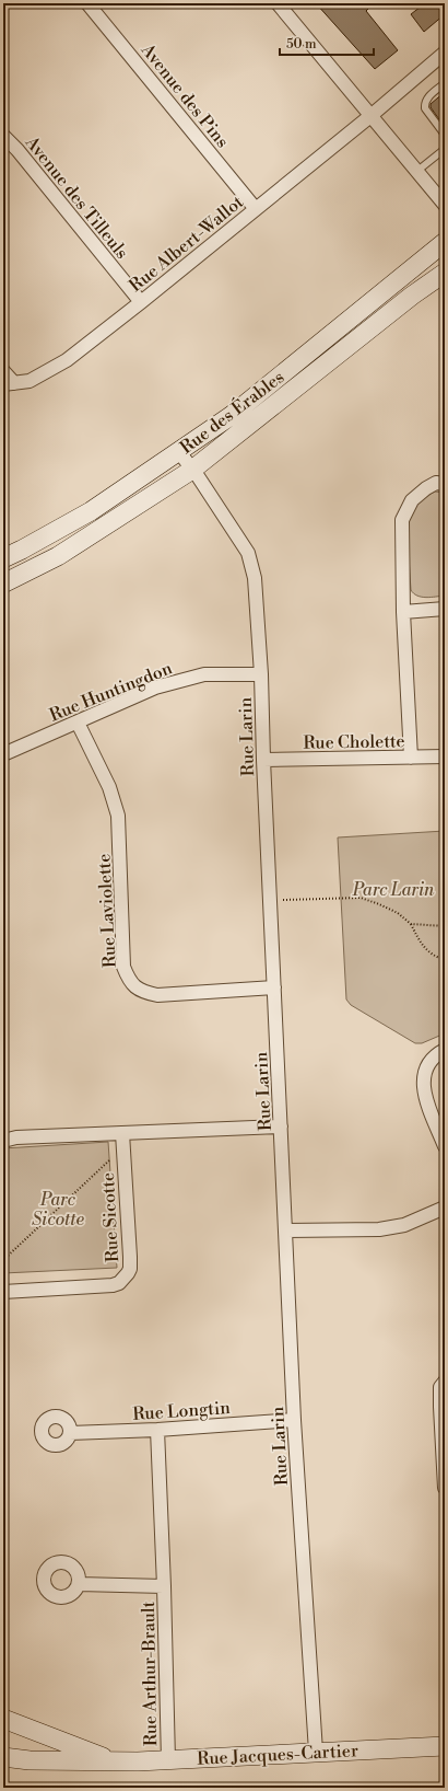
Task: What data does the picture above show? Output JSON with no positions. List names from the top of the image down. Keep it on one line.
{"streets":{"street":["Avenue des Pins","Avenue des Tilleuls","Rue Albert-Wallot","Rue des Érables","Rue Huntingdon","Rue Larin","Rue Cholette","Rue Laviolette","Rue Sicotte","Rue Longtin","Rue Arthur-Brault","Rue Jacques-Cartier"]},"crossings":[["Avenue des Pins","Rue Albert-Wallot"],["Avenue des Tilleuls","Rue Albert-Wallot"],["Rue des Érables","Rue Larin"],["Rue Huntingdon","Rue Larin"],["Rue Huntingdon","Rue Laviolette"],["Rue Larin","Rue Cholette"],["Rue Larin","Rue Laviolette"],["Rue Larin","Rue Longtin"],["Rue Larin","Rue Jacques-Cartier"],["Rue Longtin","Rue Arthur-Brault"],["Rue Arthur-Brault","Rue Jacques-Cartier"]],"parks":["Parc Larin","Parc Sicotte"],"scale_bar":"50 m"}
